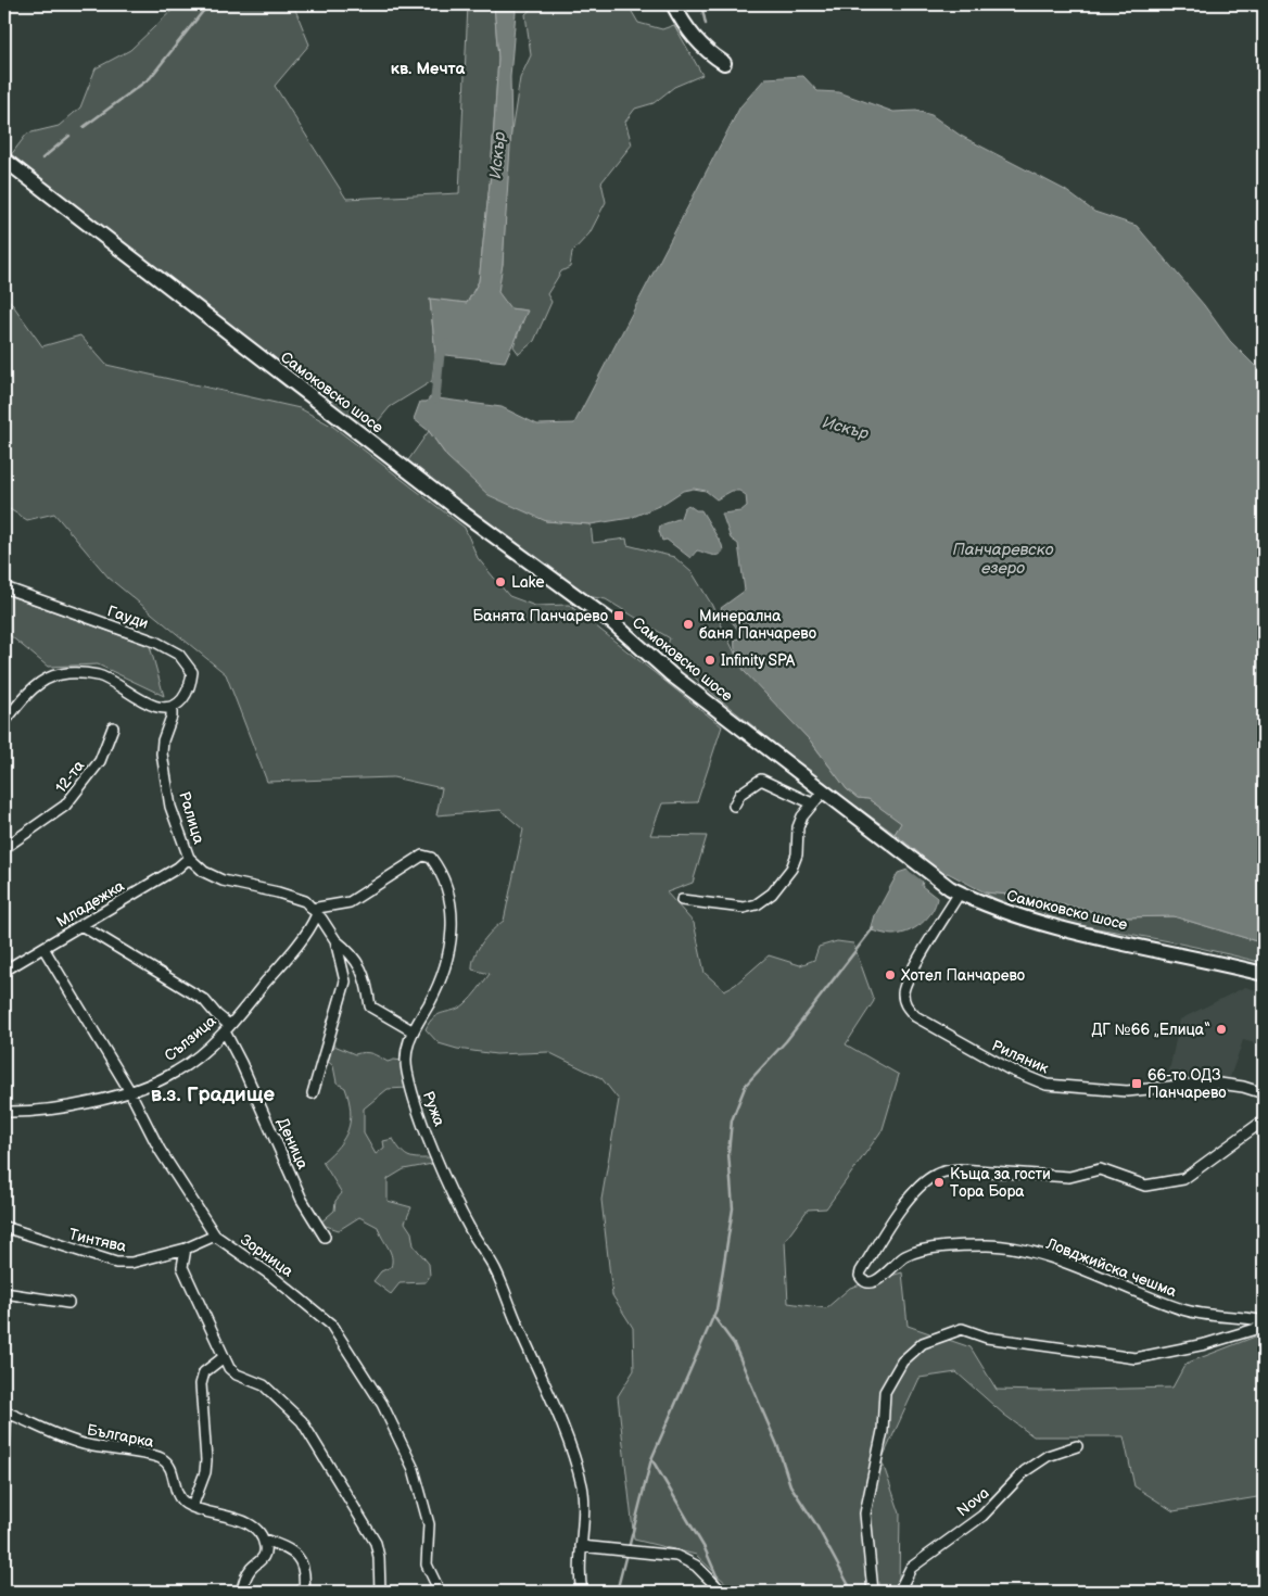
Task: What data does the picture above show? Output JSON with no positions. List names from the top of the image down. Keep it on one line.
{"streets":{"main road":["Самоковско шосе"],"street":["Гауди","12-та","Ралица","Младежка","Сълзица","Риляник","Ружа","Деница","Тинтява","Зорница","Ловджийска чешма","Българка","Nova"]},"crossings":[["Самоковско шосе","Риляник"],["Гауди","Ралица"],["Ралица","Младежка"],["Ралица","Сълзица"],["Ралица","Ружа"],["Младежка","Деница"],["Младежка","Зорница"],["Сълзица","Ружа"],["Сълзица","Деница"],["Сълзица","Зорница"],["Тинтява","Зорница"]],"districts":["кв. Мечта","в.з. Градище"],"water":["Искър","Панчаревско езеро"],"places":{"other":["Lake","Минерална баня Панчарево","Infinity SPA","Хотел Панчарево","ДГ №66 „Елица“","Къща за гости Тора Бора"],"transit":["Банята Панчарево","66-то ОДЗ Панчарево"]}}
